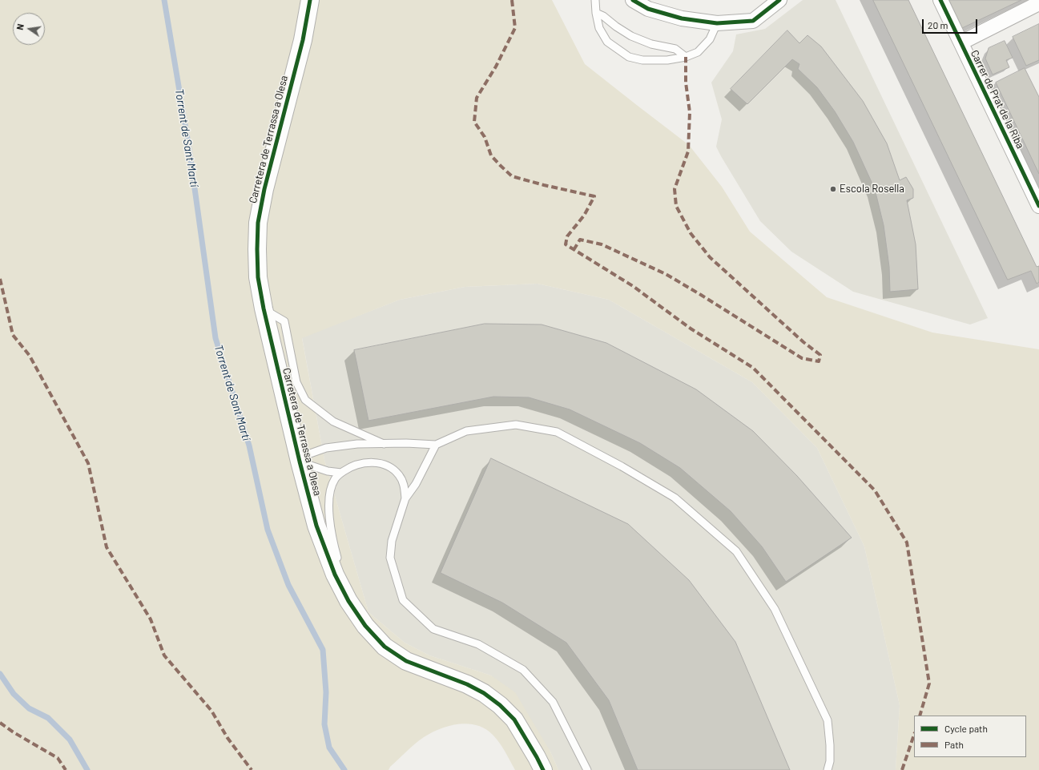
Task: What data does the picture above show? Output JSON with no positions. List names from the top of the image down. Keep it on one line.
{"streets":{"street":["Carrer de Prat de la Riba","Carretera de Terrassa a Olesa"]},"water":["Torrent de Sant Martí"],"places":["Escola Rosella"],"legend":["Cycle path","Path"],"scale_bar":"20 m","north":"left"}
